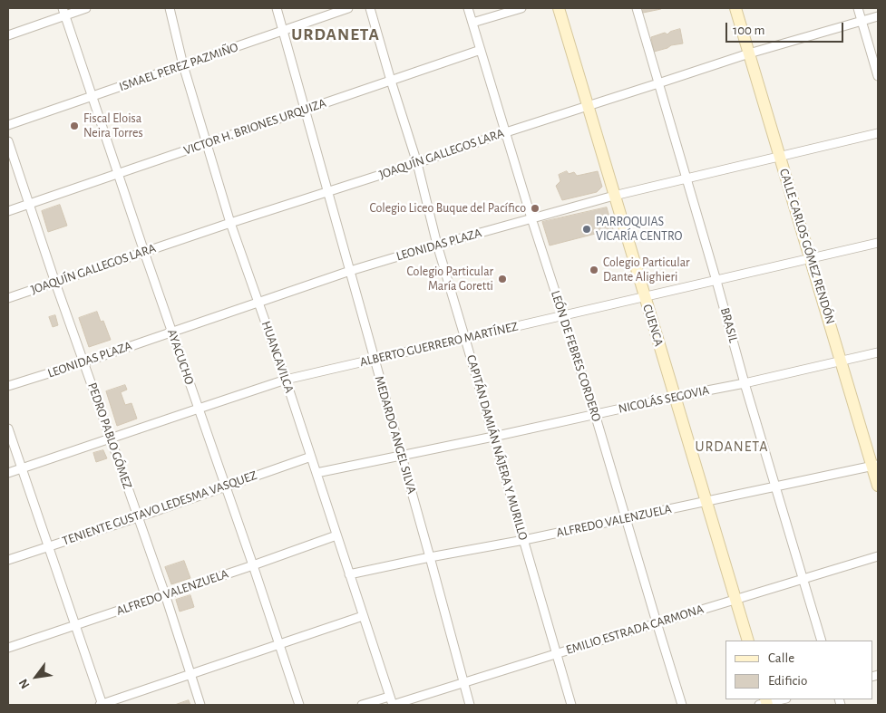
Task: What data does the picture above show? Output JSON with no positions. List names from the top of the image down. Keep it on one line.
{"streets":{"main road":["CALLE CARLOS GÓMEZ RENDÓN","CUENCA"],"street":["ISMAEL PEREZ PAZMIÑO","VICTOR H. BRIONES URQUIZA","JOAQUÍN GALLEGOS LARA","LEONIDAS PLAZA","BRASIL","ALBERTO GUERRERO MARTÍNEZ","LEÓN DE FEBRES CORDERO","AYACUCHO","HUANCAVILCA","NICOLÁS SEGOVIA","MEDARDO ANGEL SILVA","PEDRO PABLO GÓMEZ","CAPITÁN DAMIÁN NÁJERA Y MURILLO","TENIENTE GUSTAVO LEDESMA VASQUEZ","ALFREDO VALENZUELA","EMILIO ESTRADA CARMONA"]},"crossings":[["ISMAEL PEREZ PAZMIÑO","AYACUCHO"],["ISMAEL PEREZ PAZMIÑO","HUANCAVILCA"],["ISMAEL PEREZ PAZMIÑO","MEDARDO ANGEL SILVA"],["VICTOR H. BRIONES URQUIZA","LEÓN DE FEBRES CORDERO"],["VICTOR H. BRIONES URQUIZA","AYACUCHO"],["VICTOR H. BRIONES URQUIZA","HUANCAVILCA"],["VICTOR H. BRIONES URQUIZA","MEDARDO ANGEL SILVA"],["VICTOR H. BRIONES URQUIZA","PEDRO PABLO GÓMEZ"],["VICTOR H. BRIONES URQUIZA","CAPITÁN DAMIÁN NÁJERA Y MURILLO"],["JOAQUÍN GALLEGOS LARA","CALLE CARLOS GÓMEZ RENDÓN"],["JOAQUÍN GALLEGOS LARA","CUENCA"],["JOAQUÍN GALLEGOS LARA","BRASIL"],["JOAQUÍN GALLEGOS LARA","LEÓN DE FEBRES CORDERO"],["JOAQUÍN GALLEGOS LARA","AYACUCHO"],["JOAQUÍN GALLEGOS LARA","HUANCAVILCA"],["JOAQUÍN GALLEGOS LARA","MEDARDO ANGEL SILVA"],["JOAQUÍN GALLEGOS LARA","PEDRO PABLO GÓMEZ"],["JOAQUÍN GALLEGOS LARA","CAPITÁN DAMIÁN NÁJERA Y MURILLO"],["LEONIDAS PLAZA","CALLE CARLOS GÓMEZ RENDÓN"],["LEONIDAS PLAZA","CUENCA"],["LEONIDAS PLAZA","BRASIL"],["LEONIDAS PLAZA","LEÓN DE FEBRES CORDERO"],["LEONIDAS PLAZA","AYACUCHO"],["LEONIDAS PLAZA","HUANCAVILCA"],["LEONIDAS PLAZA","MEDARDO ANGEL SILVA"],["LEONIDAS PLAZA","PEDRO PABLO GÓMEZ"],["LEONIDAS PLAZA","CAPITÁN DAMIÁN NÁJERA Y MURILLO"],["CALLE CARLOS GÓMEZ RENDÓN","ALBERTO GUERRERO MARTÍNEZ"],["CALLE CARLOS GÓMEZ RENDÓN","NICOLÁS SEGOVIA"],["CALLE CARLOS GÓMEZ RENDÓN","ALFREDO VALENZUELA"],["CUENCA","ALBERTO GUERRERO MARTÍNEZ"],["CUENCA","NICOLÁS SEGOVIA"],["CUENCA","ALFREDO VALENZUELA"],["CUENCA","EMILIO ESTRADA CARMONA"],["BRASIL","ALBERTO GUERRERO MARTÍNEZ"],["BRASIL","NICOLÁS SEGOVIA"],["BRASIL","ALFREDO VALENZUELA"],["BRASIL","EMILIO ESTRADA CARMONA"],["ALBERTO GUERRERO MARTÍNEZ","LEÓN DE FEBRES CORDERO"],["ALBERTO GUERRERO MARTÍNEZ","AYACUCHO"],["ALBERTO GUERRERO MARTÍNEZ","HUANCAVILCA"],["ALBERTO GUERRERO MARTÍNEZ","MEDARDO ANGEL SILVA"],["ALBERTO GUERRERO MARTÍNEZ","PEDRO PABLO GÓMEZ"],["ALBERTO GUERRERO MARTÍNEZ","CAPITÁN DAMIÁN NÁJERA Y MURILLO"],["LEÓN DE FEBRES CORDERO","NICOLÁS SEGOVIA"],["LEÓN DE FEBRES CORDERO","ALFREDO VALENZUELA"],["LEÓN DE FEBRES CORDERO","EMILIO ESTRADA CARMONA"],["AYACUCHO","TENIENTE GUSTAVO LEDESMA VASQUEZ"],["AYACUCHO","ALFREDO VALENZUELA"],["HUANCAVILCA","NICOLÁS SEGOVIA"],["HUANCAVILCA","TENIENTE GUSTAVO LEDESMA VASQUEZ"],["HUANCAVILCA","ALFREDO VALENZUELA"],["HUANCAVILCA","EMILIO ESTRADA CARMONA"],["NICOLÁS SEGOVIA","MEDARDO ANGEL SILVA"],["NICOLÁS SEGOVIA","CAPITÁN DAMIÁN NÁJERA Y MURILLO"],["MEDARDO ANGEL SILVA","ALFREDO VALENZUELA"],["MEDARDO ANGEL SILVA","EMILIO ESTRADA CARMONA"],["PEDRO PABLO GÓMEZ","TENIENTE GUSTAVO LEDESMA VASQUEZ"],["PEDRO PABLO GÓMEZ","ALFREDO VALENZUELA"],["CAPITÁN DAMIÁN NÁJERA Y MURILLO","ALFREDO VALENZUELA"],["CAPITÁN DAMIÁN NÁJERA Y MURILLO","EMILIO ESTRADA CARMONA"]],"districts":["URDANETA","URDANETA"],"places":["Fiscal Eloisa Neira Torres","Colegio Liceo Buque del Pacífico","PARROQUIAS VICARÍA CENTRO","Colegio Particular Dante Alighieri","Colegio Particular María Goretti"],"legend":["Calle","Edificio"],"scale_bar":"100 m","north":"bottom left"}
